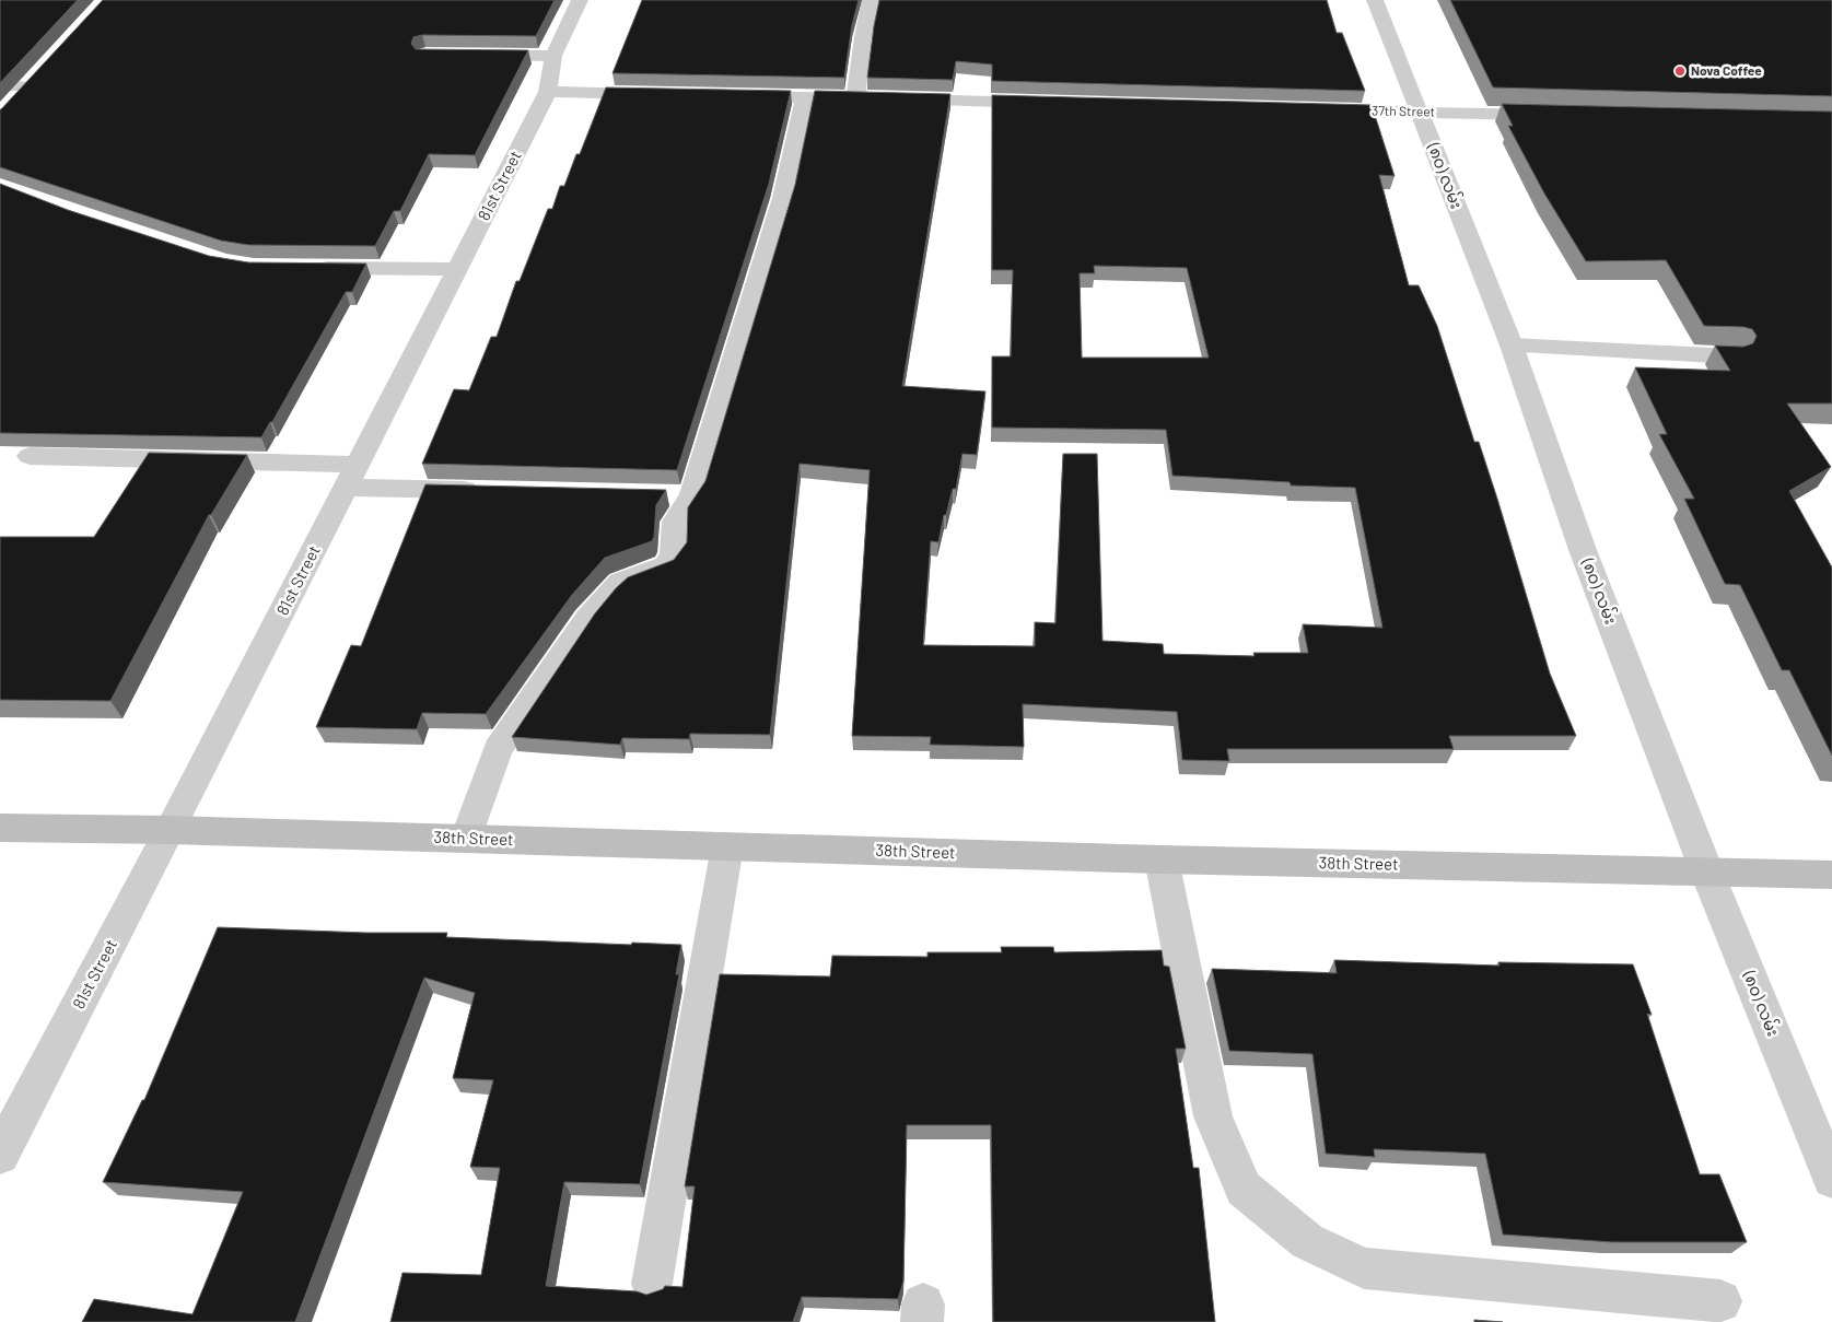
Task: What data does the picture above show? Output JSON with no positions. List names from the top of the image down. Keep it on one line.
{"streets":{"main road":["38th Street"],"street":["37th Street","(၈၀) လမ်း","81st Street"]},"crossings":[["37th Street","(၈၀) လမ်း"],["(၈၀) လမ်း","38th Street"],["81st Street","38th Street"]],"places":["Nova Coffee"]}
